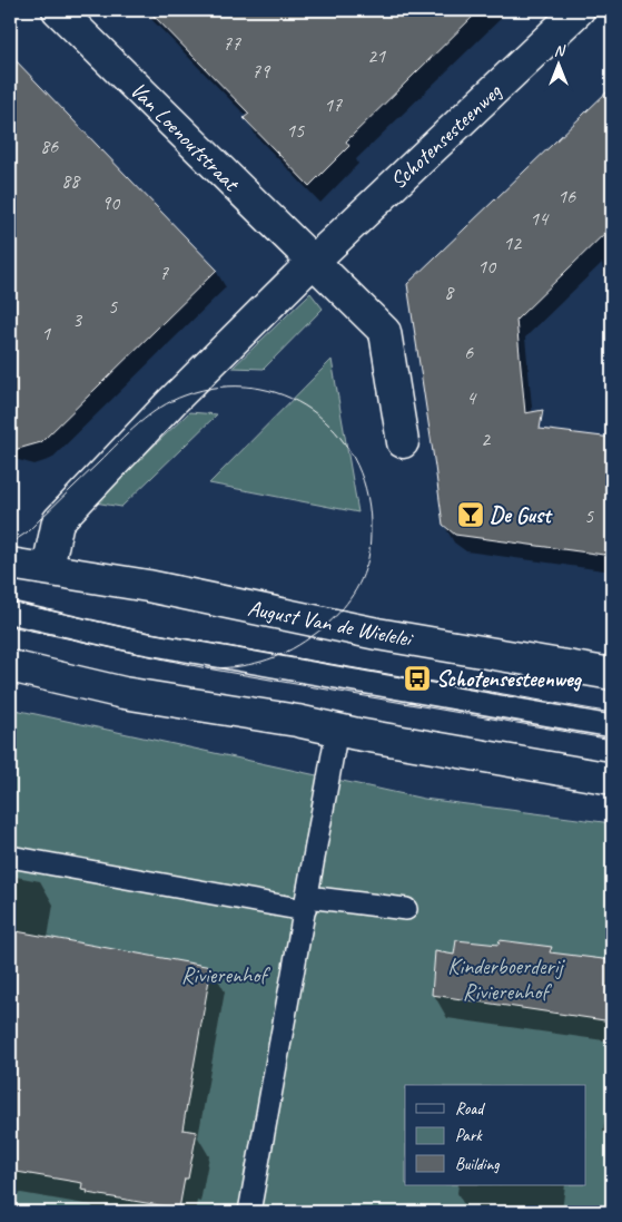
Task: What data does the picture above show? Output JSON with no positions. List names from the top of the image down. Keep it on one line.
{"streets":{"street":["Van Loenoutstraat","Schotensesteenweg","August Van de Wielelei"]},"crossings":[["Van Loenoutstraat","Schotensesteenweg"],["Schotensesteenweg","August Van de Wielelei"]],"parks":["Kinderboerderij Rivierenhof","Rivierenhof"],"places":{"bar":["De Gust"],"bus stop":["Schotensesteenweg"]},"house_numbers":["77","21","79","17","15","86","88","16","90","14","12","10","7","8","5","3","1","6","4","2","5"],"legend":["Road","Park","Building"],"north":"top"}
